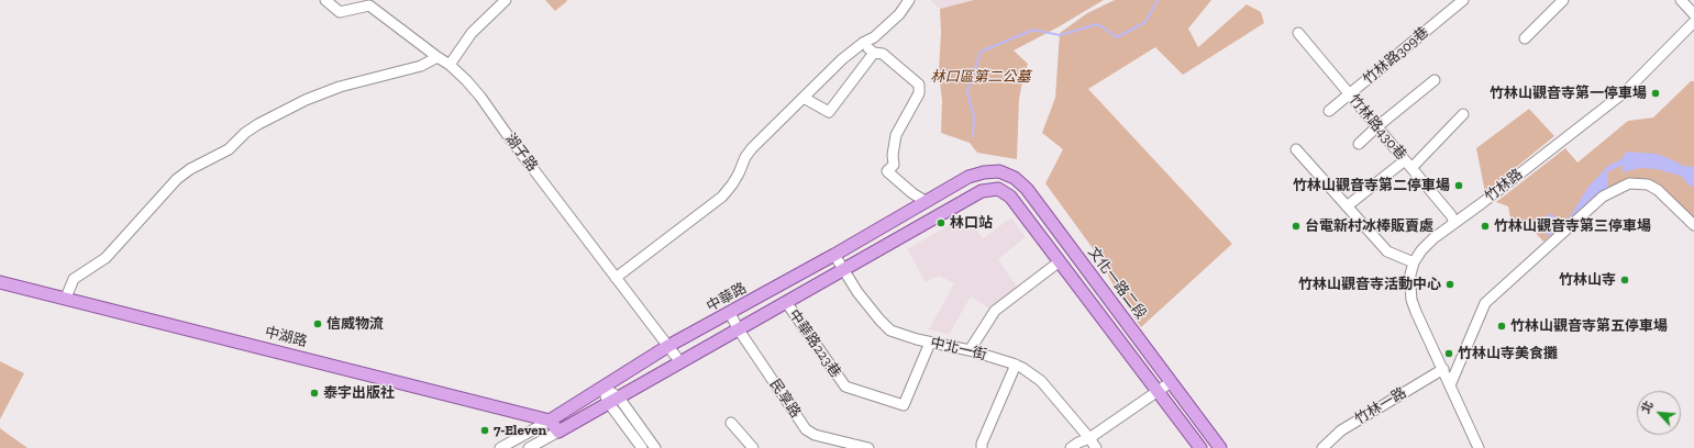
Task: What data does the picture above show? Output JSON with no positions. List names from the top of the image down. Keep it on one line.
{"streets":{"main road":["文化一路二段","中華路","中湖路"],"street":["竹林路309巷","竹林路430巷","湖子路","竹林路","中華路223巷","中北一街","民享路","竹林一路"]},"crossings":[["竹林路309巷","竹林路430巷"],["竹林路430巷","竹林路"],["湖子路","中華路"],["竹林路","竹林一路"],["文化一路二段","中華路"],["中華路","中湖路"],["中華路","中北一街"],["中華路","民享路"],["中華路223巷","中北一街"]],"parks":["林口區第二公墓"],"places":["竹林山觀音寺第一停車場","竹林山觀音寺第二停車場","林口站","台電新村冰棒販賣處","竹林山觀音寺第三停車場","竹林山寺","竹林山觀音寺活動中心","信威物流","竹林山觀音寺第五停車場","竹林山寺美食攤","泰宇出版社","7-Eleven"],"north":"top left"}
